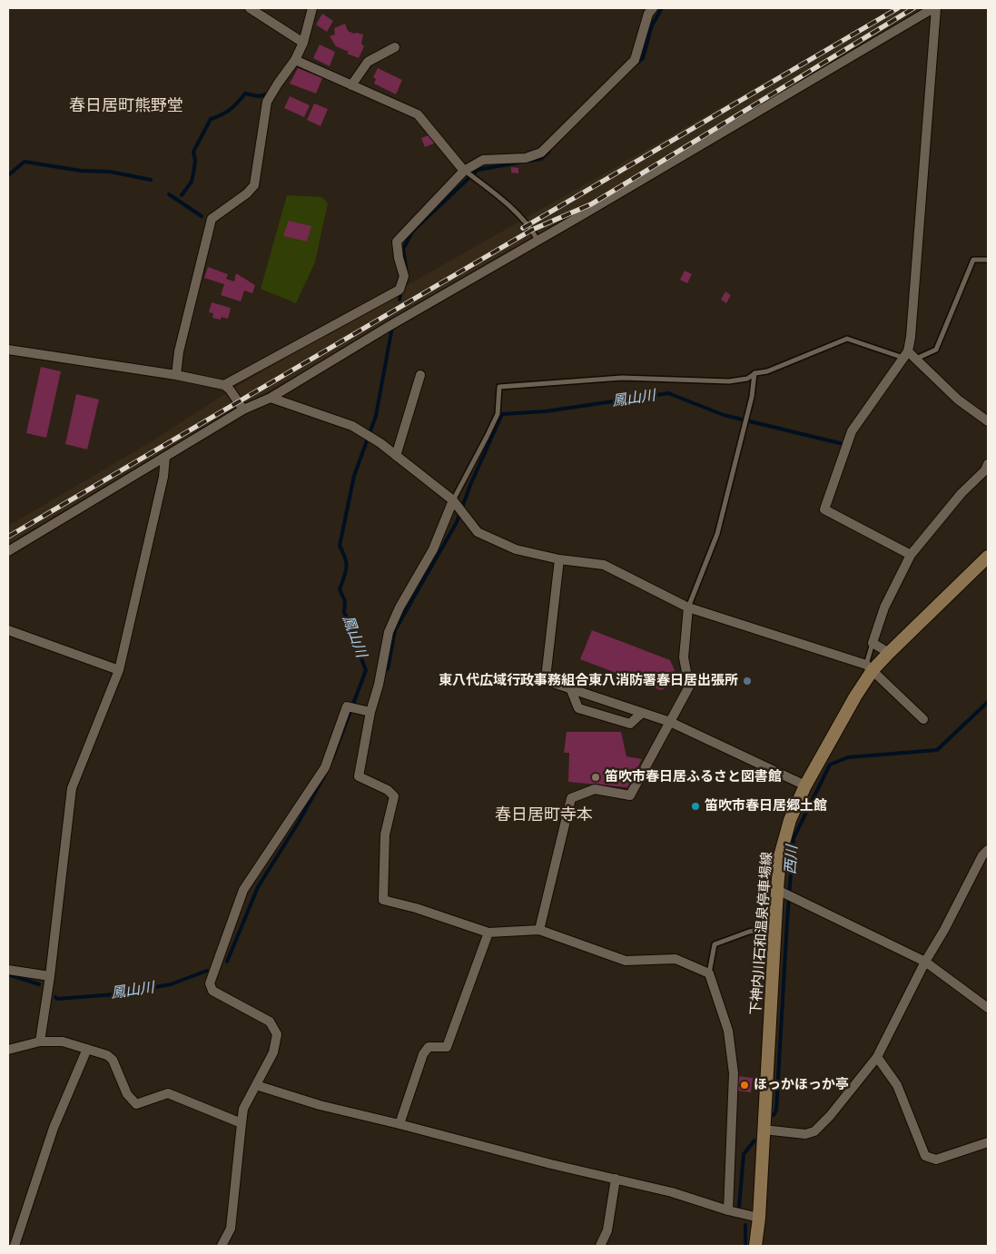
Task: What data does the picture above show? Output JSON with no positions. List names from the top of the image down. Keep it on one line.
{"streets":{"main road":["下神内川石和温泉停車場線"]},"districts":["春日居町熊野堂","春日居町寺本"],"water":["鳳山川","西川"],"places":["東八代広域行政事務組合東八消防署春日居出張所","笛吹市春日居ふるさと図書館","笛吹市春日居郷土館","ほっかほっか亭"]}
